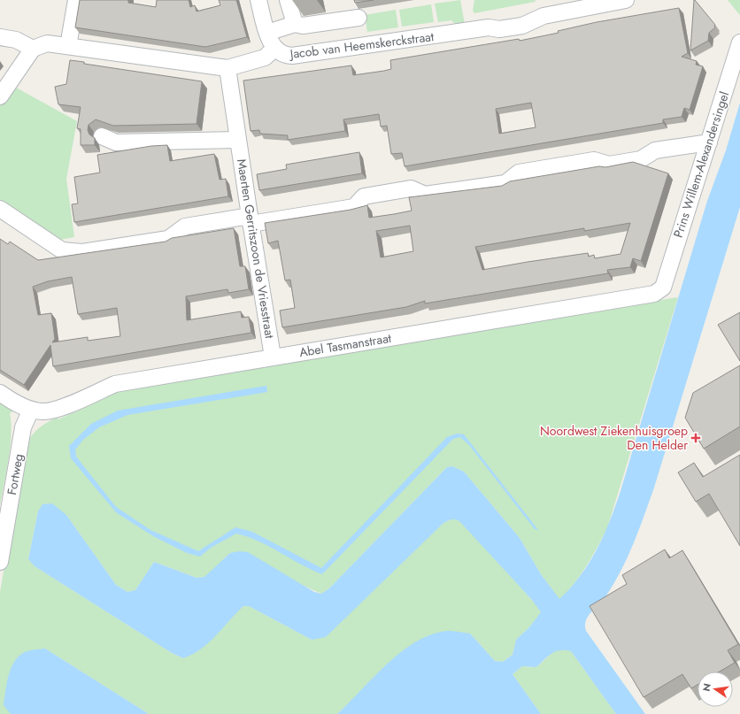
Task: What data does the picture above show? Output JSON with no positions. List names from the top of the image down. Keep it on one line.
{"streets":{"street":["Jacob van Heemskerckstraat","Prins Willem-Alexandersingel","Maerten Gerritszoon de Vriesstraat","Abel Tasmanstraat","Fortweg"]},"crossings":[["Jacob van Heemskerckstraat","Maerten Gerritszoon de Vriesstraat"],["Prins Willem-Alexandersingel","Abel Tasmanstraat"],["Maerten Gerritszoon de Vriesstraat","Abel Tasmanstraat"],["Abel Tasmanstraat","Fortweg"]],"places":{"health":["Noordwest Ziekenhuisgroep Den Helder"]},"north":"left"}
